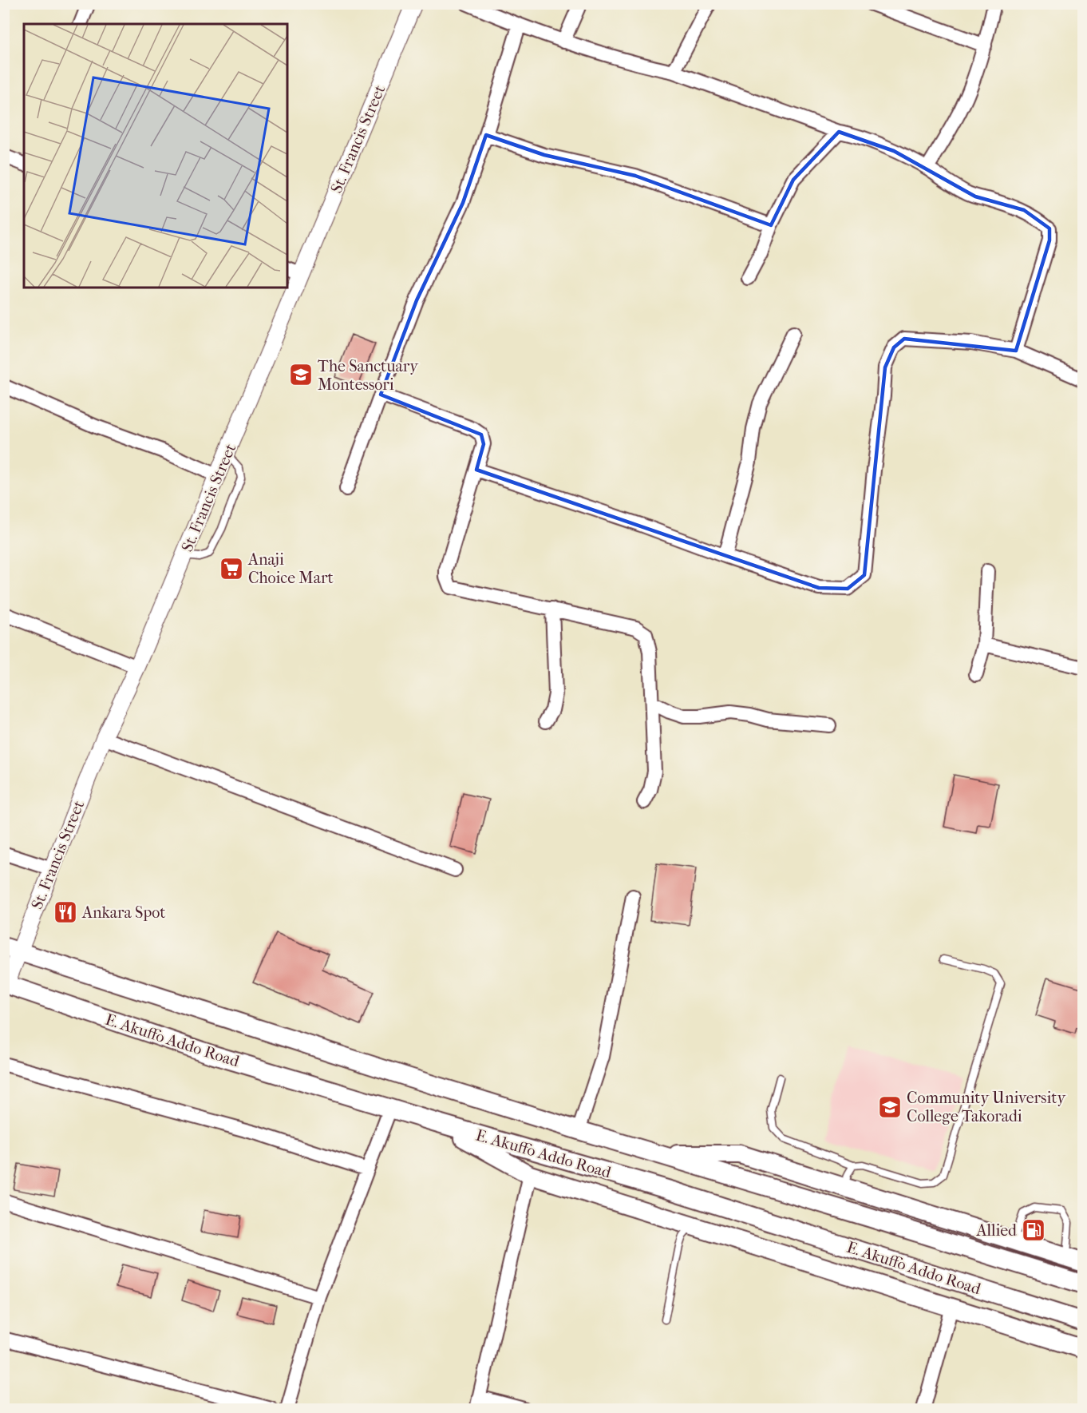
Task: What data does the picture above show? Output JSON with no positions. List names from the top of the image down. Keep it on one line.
{"streets":{"main road":["E. Akuffo Addo Road"],"street":["St. Francis Street"]},"crossings":[["St. Francis Street","E. Akuffo Addo Road"]],"places":{"school or university":["The Sanctuary Montessori","Community University College Takoradi"],"supermarket":["Anaji Choice Mart"],"restaurant":["Ankara Spot"],"fuel station":["Allied"]}}
